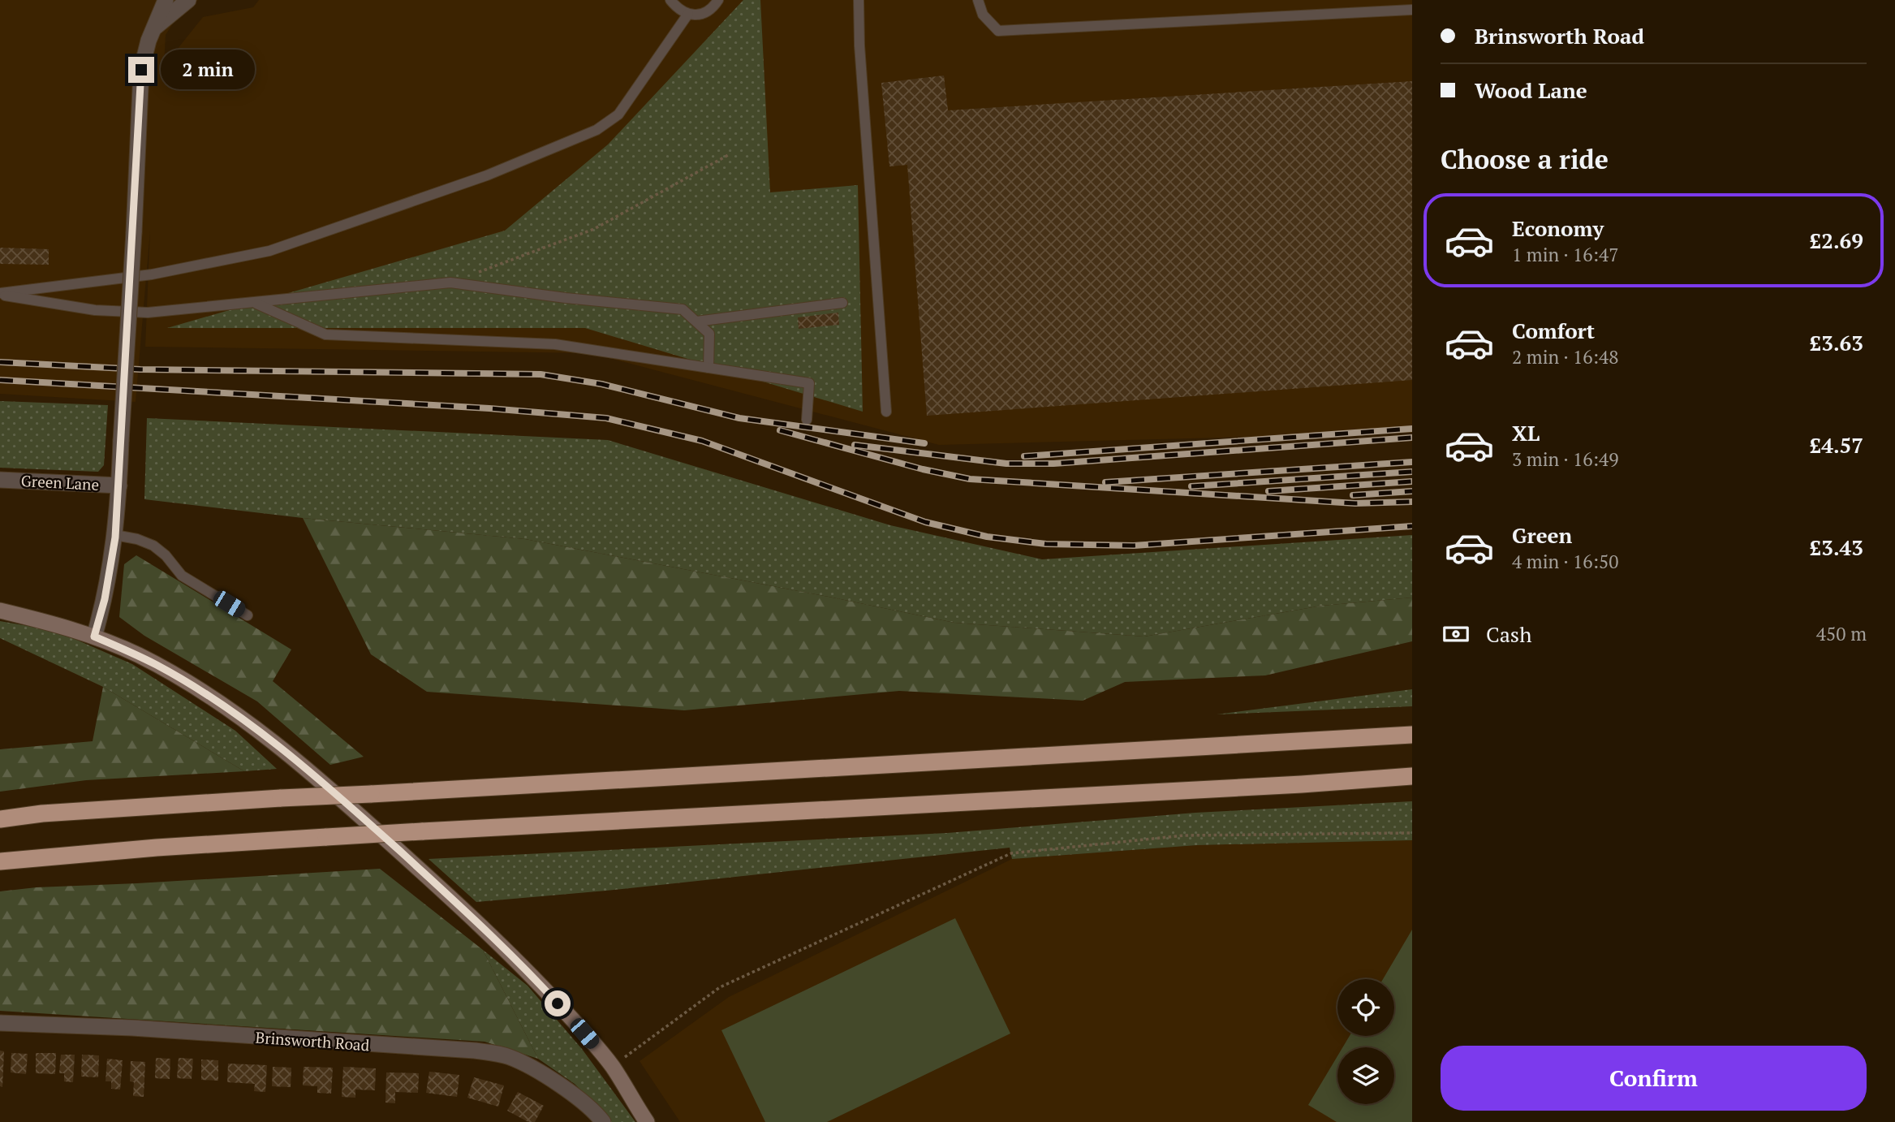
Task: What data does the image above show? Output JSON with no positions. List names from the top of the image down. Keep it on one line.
{"streets":{"street":["Green Lane","Brinsworth Road"]},"page":{"banner":["Brinsworth Road","Wood Lane"],"bubble":"2 min","heading":"Choose a ride","list":[{"name":"Economy","note":"1 min · 16:47","value":"£2.69"},{"name":"Comfort","note":"2 min · 16:48","value":"£3.63"},{"name":"XL","note":"3 min · 16:49","value":"£4.57"},{"name":"Green","note":"4 min · 16:50","value":"£3.43"}],"pay":["Cash","450 m"],"buttons":"Confirm"}}
